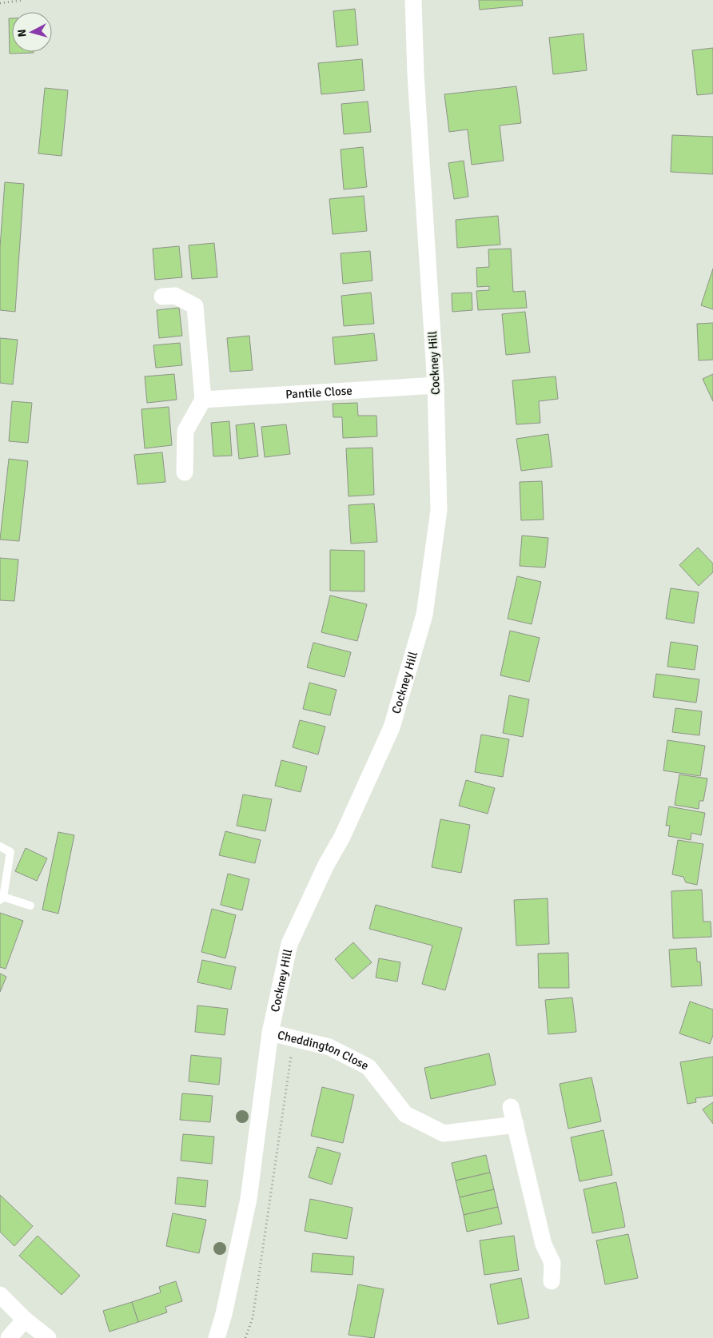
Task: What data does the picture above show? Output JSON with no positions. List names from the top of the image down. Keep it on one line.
{"streets":{"street":["Cockney Hill","Pantile Close","Cheddington Close"]},"crossings":[["Cockney Hill","Pantile Close"],["Cockney Hill","Cheddington Close"]],"north":"left"}
